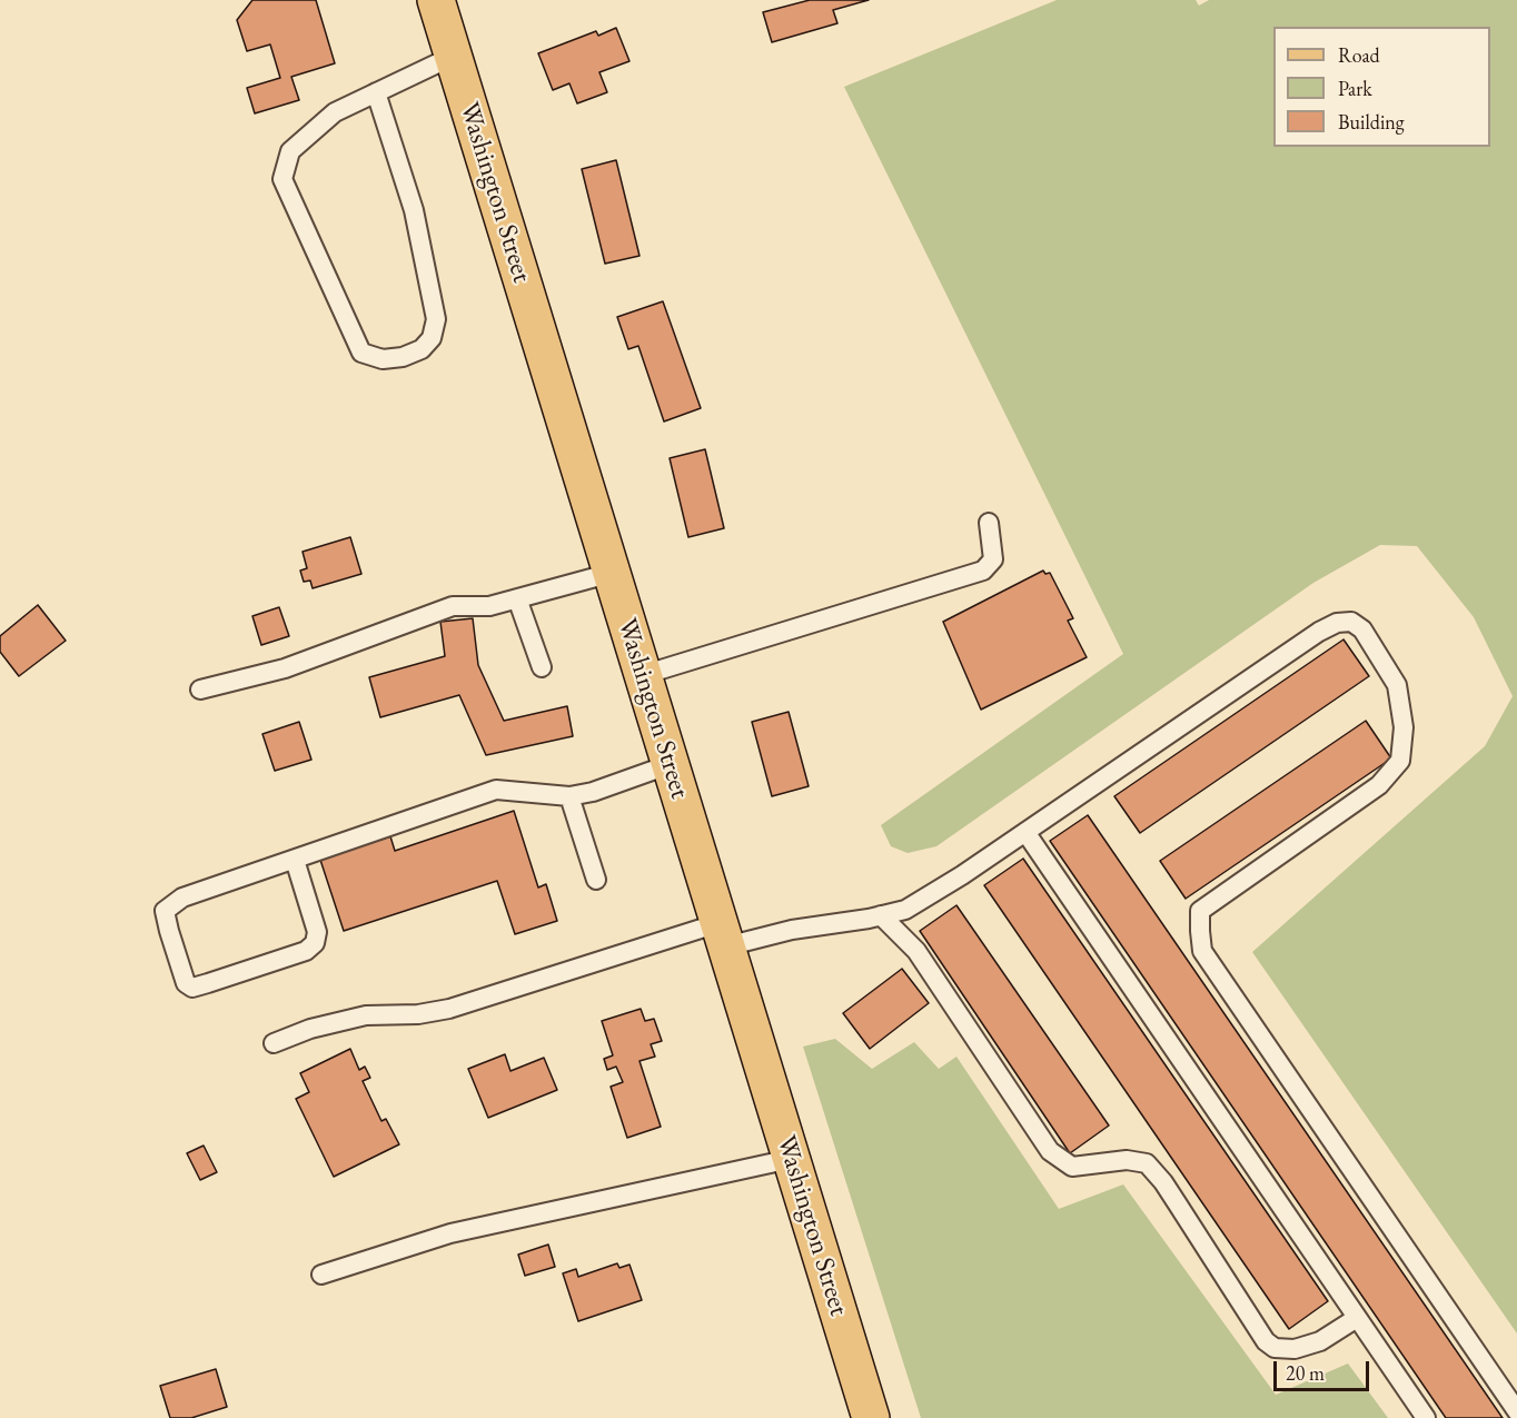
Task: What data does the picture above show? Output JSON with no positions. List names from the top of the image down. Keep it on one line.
{"streets":{"main road":["Washington Street"]},"legend":["Road","Park","Building"],"scale_bar":"20 m"}
